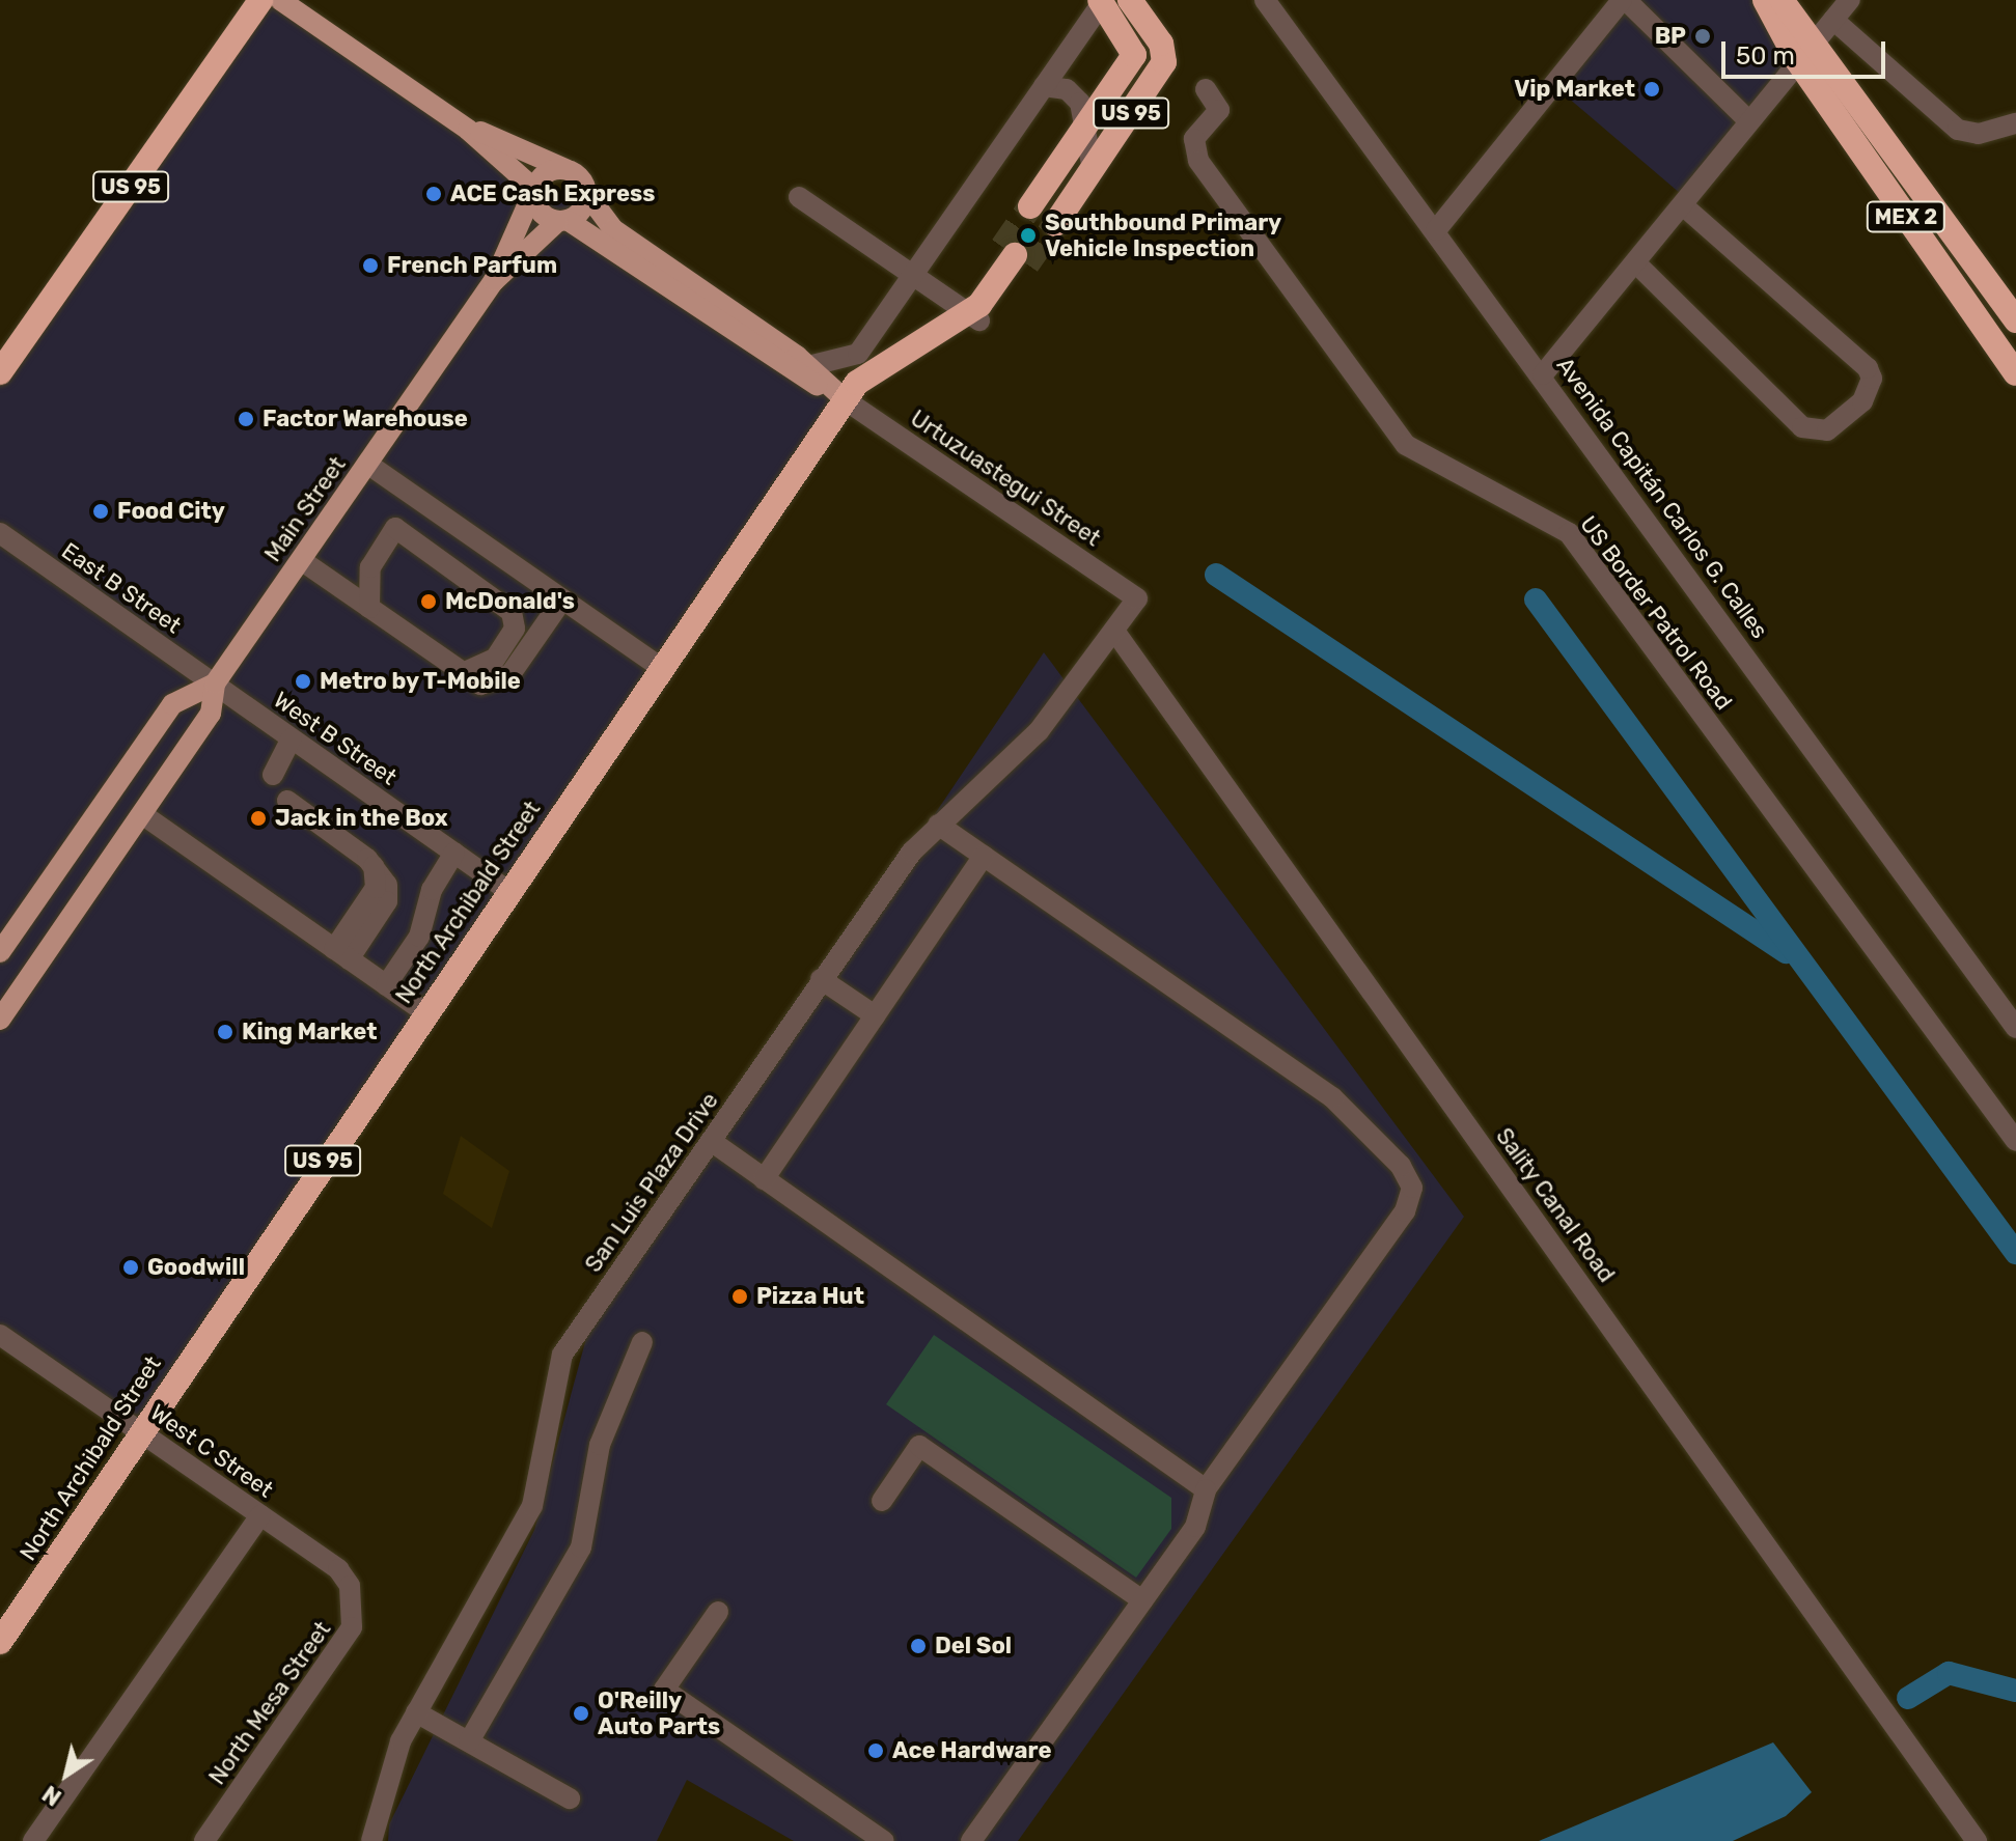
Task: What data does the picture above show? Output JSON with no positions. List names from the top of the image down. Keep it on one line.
{"streets":{"highway":["US 95","MEX 2","North Archibald Street"],"main road":["Urtuzuastegui Street","Main Street"],"street":["Avenida Capitán Carlos G. Calles","East B Street","US Border Patrol Road","West B Street","San Luis Plaza Drive","Sality Canal Road","West C Street","North Mesa Street"]},"crossings":[["US 95","Urtuzuastegui Street"],["US 95","North Archibald Street"],["Urtuzuastegui Street","Main Street"],["Urtuzuastegui Street","North Archibald Street"],["Urtuzuastegui Street","San Luis Plaza Drive"],["Urtuzuastegui Street","Sality Canal Road"],["Main Street","East B Street"],["Main Street","West B Street"],["East B Street","West B Street"],["West B Street","North Archibald Street"],["North Archibald Street","West C Street"],["San Luis Plaza Drive","Sality Canal Road"],["West C Street","North Mesa Street"]],"places":["BP","Vip Market","ACE Cash Express","Southbound Primary Vehicle Inspection","French Parfum","Factor Warehouse","Food City","McDonald's","Metro by T-Mobile","Jack in the Box","King Market","Goodwill","Pizza Hut","Del Sol","O'Reilly Auto Parts","Ace Hardware"],"scale_bar":"50 m","north":"bottom left"}
